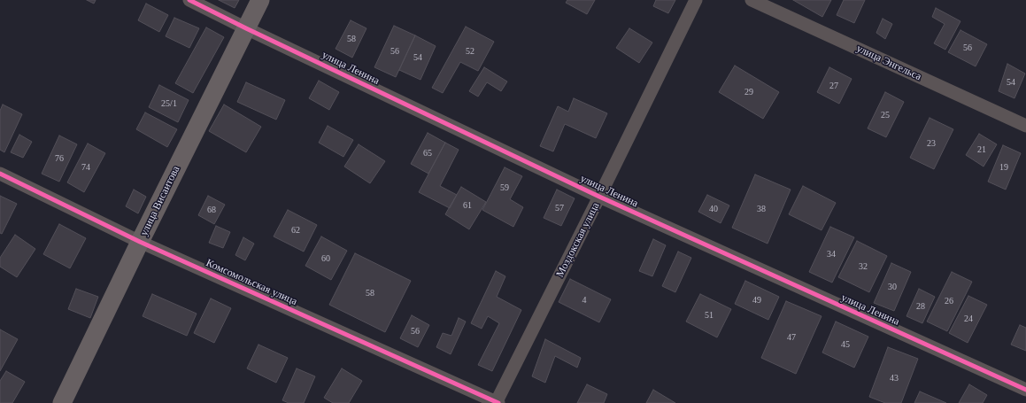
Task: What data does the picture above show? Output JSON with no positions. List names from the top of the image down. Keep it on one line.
{"streets":{"street":["улица Энгельса","улица Ленина","улица Висаитова","Моздокская улица","Комсомольская улица"]},"crossings":[["улица Ленина","улица Висаитова"],["улица Ленина","Моздокская улица"],["улица Висаитова","Комсомольская улица"],["Моздокская улица","Комсомольская улица"]],"house_numbers":["58","56","56","52","54","54","27","29","25/1","25","23","21","65","76","74","19","59","61","57","40","38","68","62","34","60","32","30","58","4","49","26","28","51","24","56","47","45","43"]}
